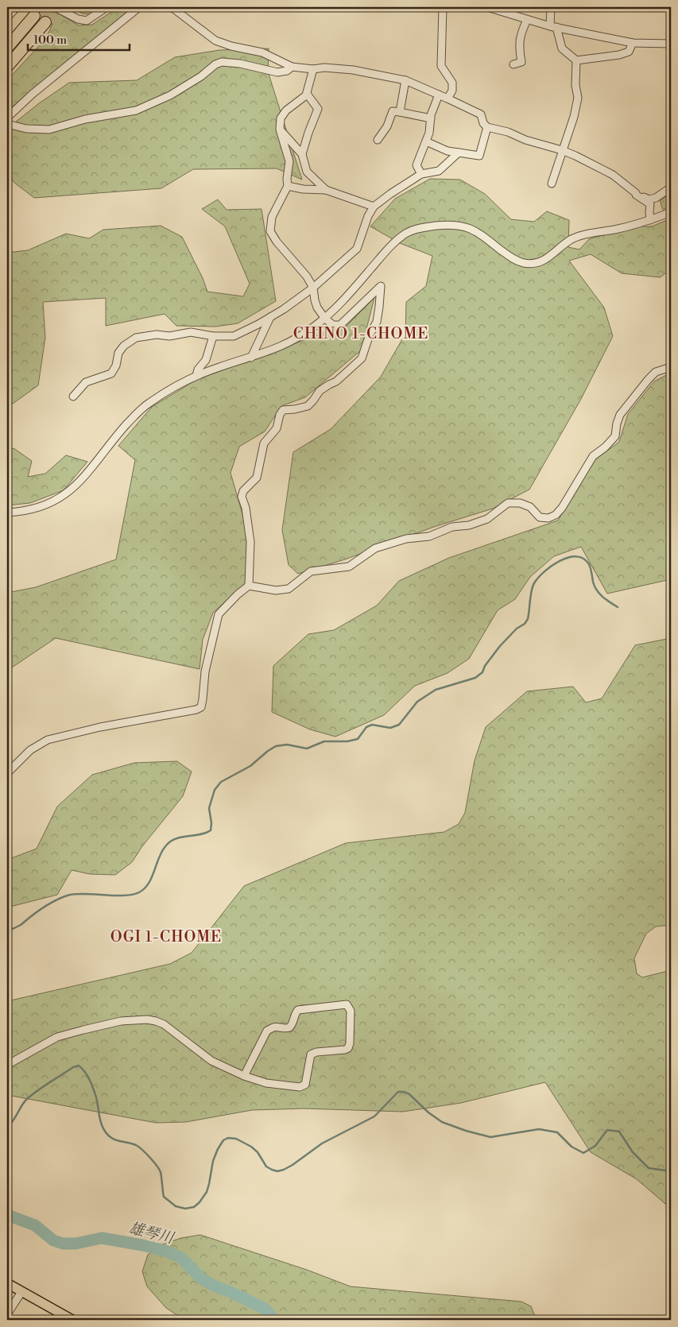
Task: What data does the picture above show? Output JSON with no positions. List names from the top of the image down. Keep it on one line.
{"districts":["CHINO 1-CHOME","OGI 1-CHOME"],"water":["雄琴川"],"scale_bar":"100 m"}
